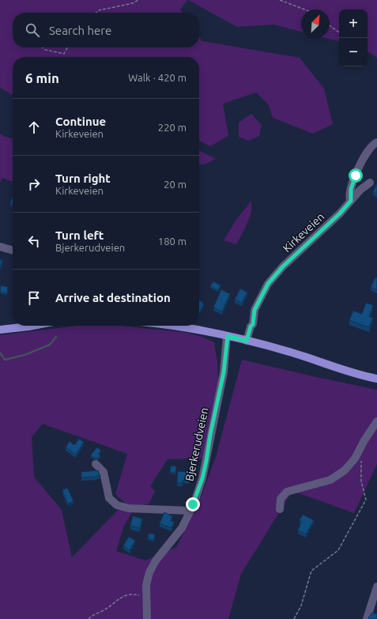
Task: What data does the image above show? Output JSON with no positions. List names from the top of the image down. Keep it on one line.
{"streets":{"street":["Kirkeveien","Bjerkerudveien"]},"north":"top right","page":{"map_buttons":["+","−"],"search":"Search here","heading":["6 min","Walk · 420 m"],"list":[["Continue","Kirkeveien","220 m"],["Turn right","Kirkeveien","20 m"],["Turn left","Bjerkerudveien","180 m"],"Arrive at destination"]}}
